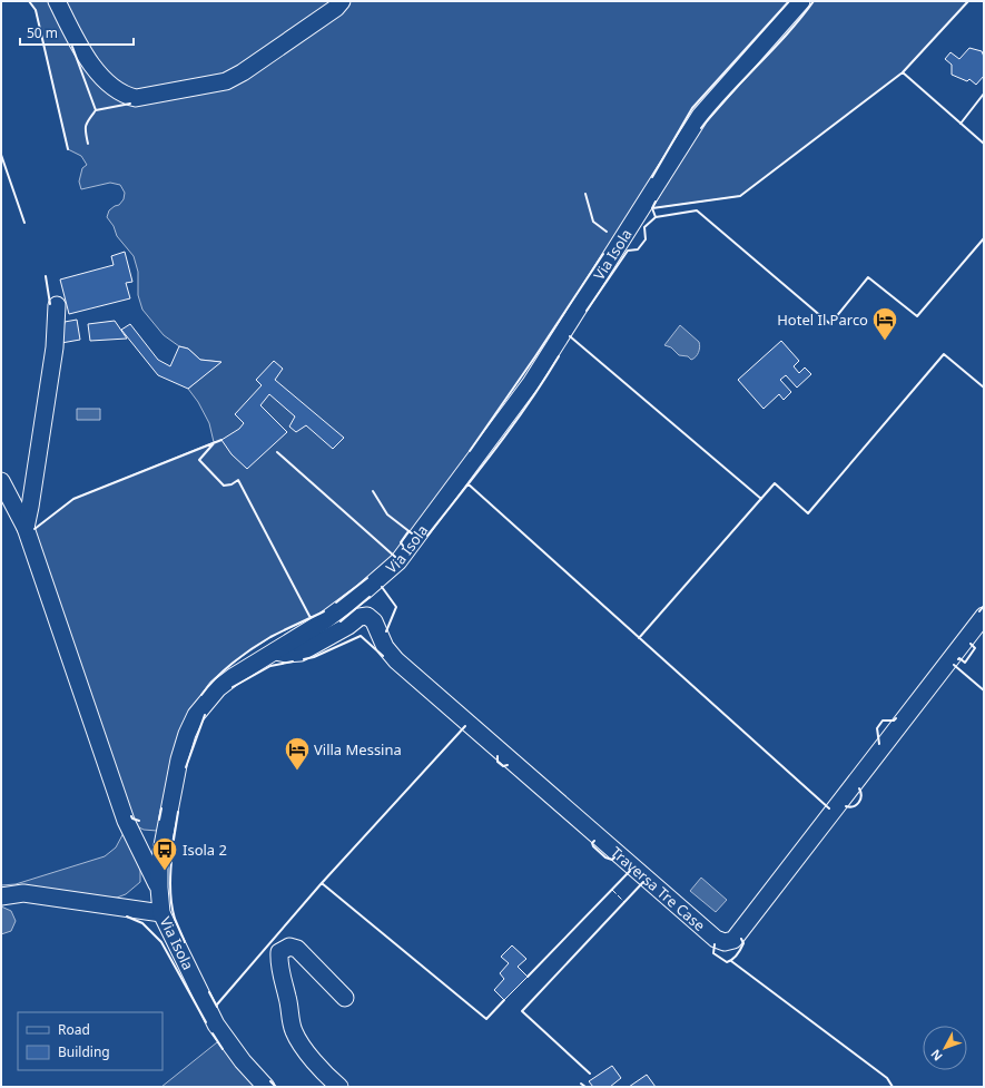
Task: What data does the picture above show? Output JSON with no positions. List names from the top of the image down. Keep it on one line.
{"streets":{"street":["Via Isola","Traversa Tre Case"]},"crossings":[["Via Isola","Traversa Tre Case"]],"places":{"hotel":["Hotel Il Parco","Villa Messina"],"bus stop":["Isola 2"]},"legend":["Road","Building"],"scale_bar":"50 m","north":"bottom left"}
